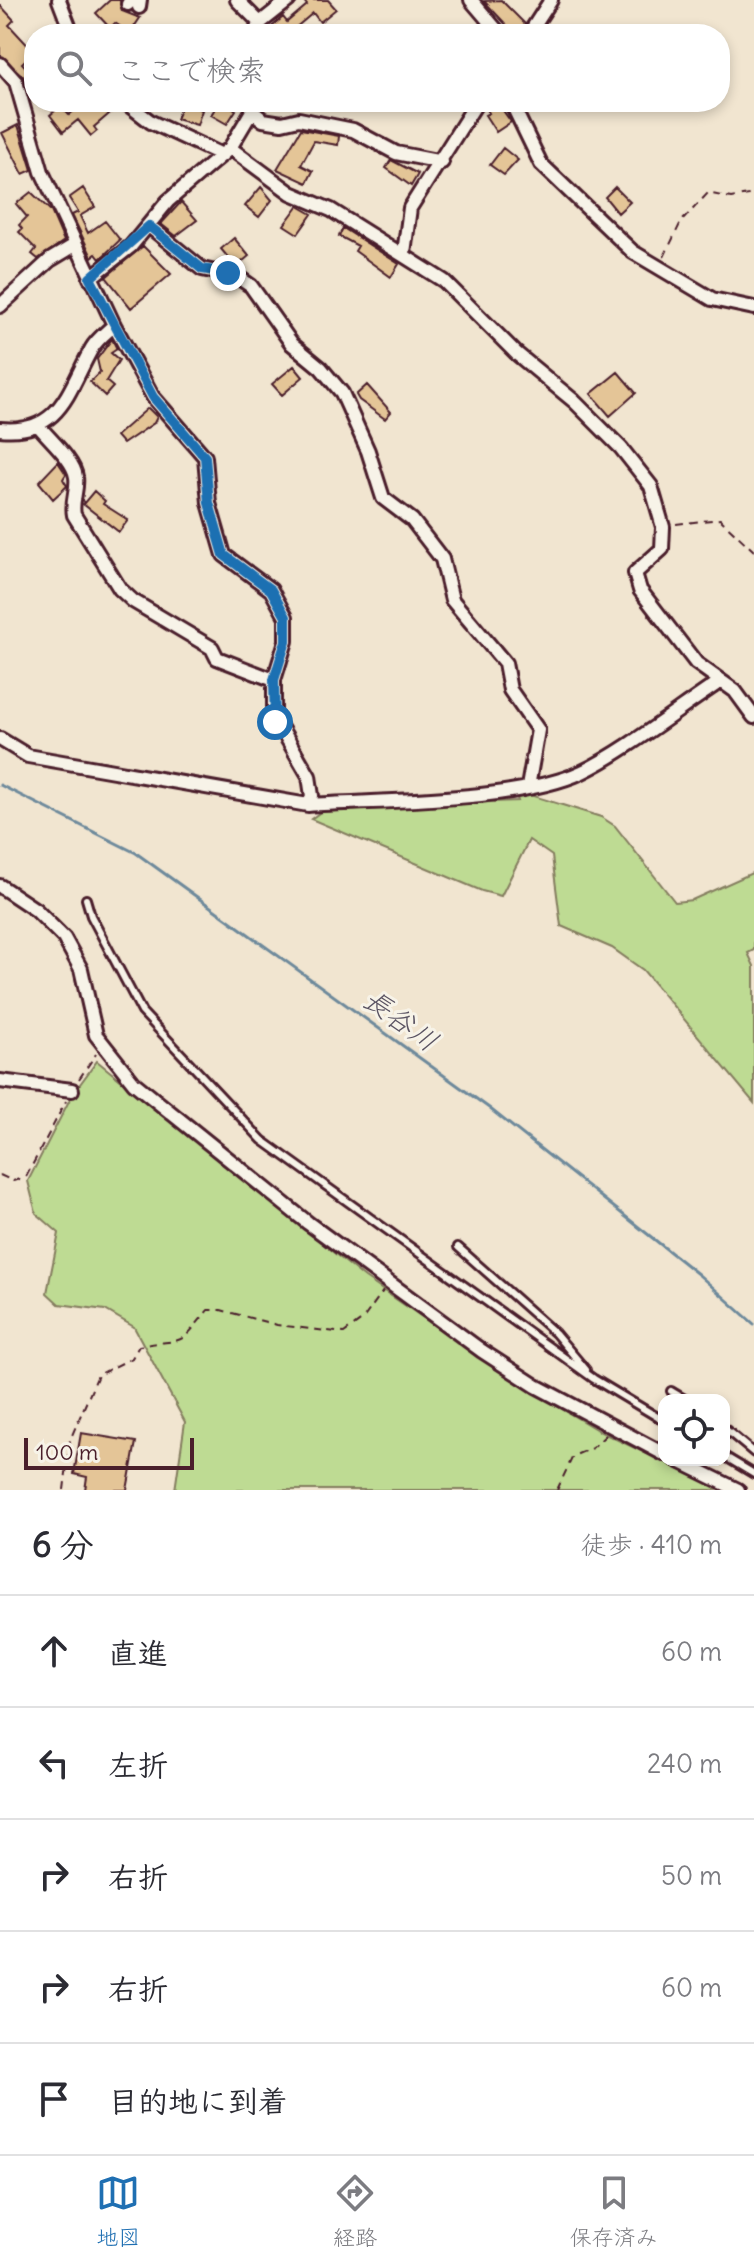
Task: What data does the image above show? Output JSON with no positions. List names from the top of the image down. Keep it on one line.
{"water":["長谷川"],"scale_bar":"100 m","page":{"search":"ここで検索","scale":"100 m","heading":["6 分","徒歩 · 410 m"],"list":[["直進","60 m"],["左折","240 m"],["右折","50 m"],["右折","60 m"],"目的地に到着"],"nav":["地図","経路","保存済み"]}}
